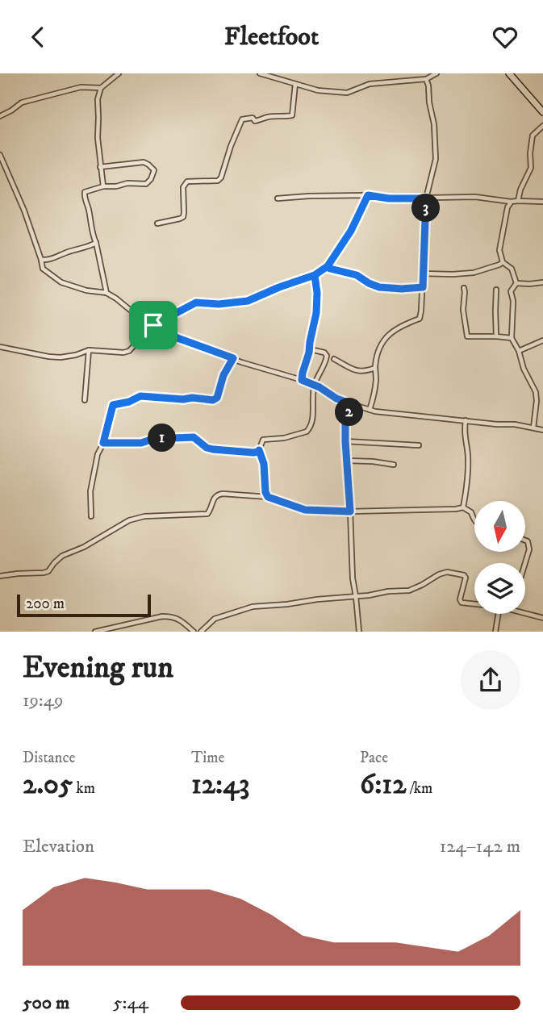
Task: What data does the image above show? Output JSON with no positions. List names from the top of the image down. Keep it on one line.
{"scale_bar":"200 m","north":"bottom","page":{"header":"Fleetfoot","pins":["3","2","1"],"scale":"200 m","heading":["Evening run","19:49"],"stats":[["Distance","2.05 km"],["Time","12:43"],["Pace","6:12 /km"]],"chart":["Elevation","124–142 m"],"list":[{"name":"500 m","note":"5:44"}]}}
